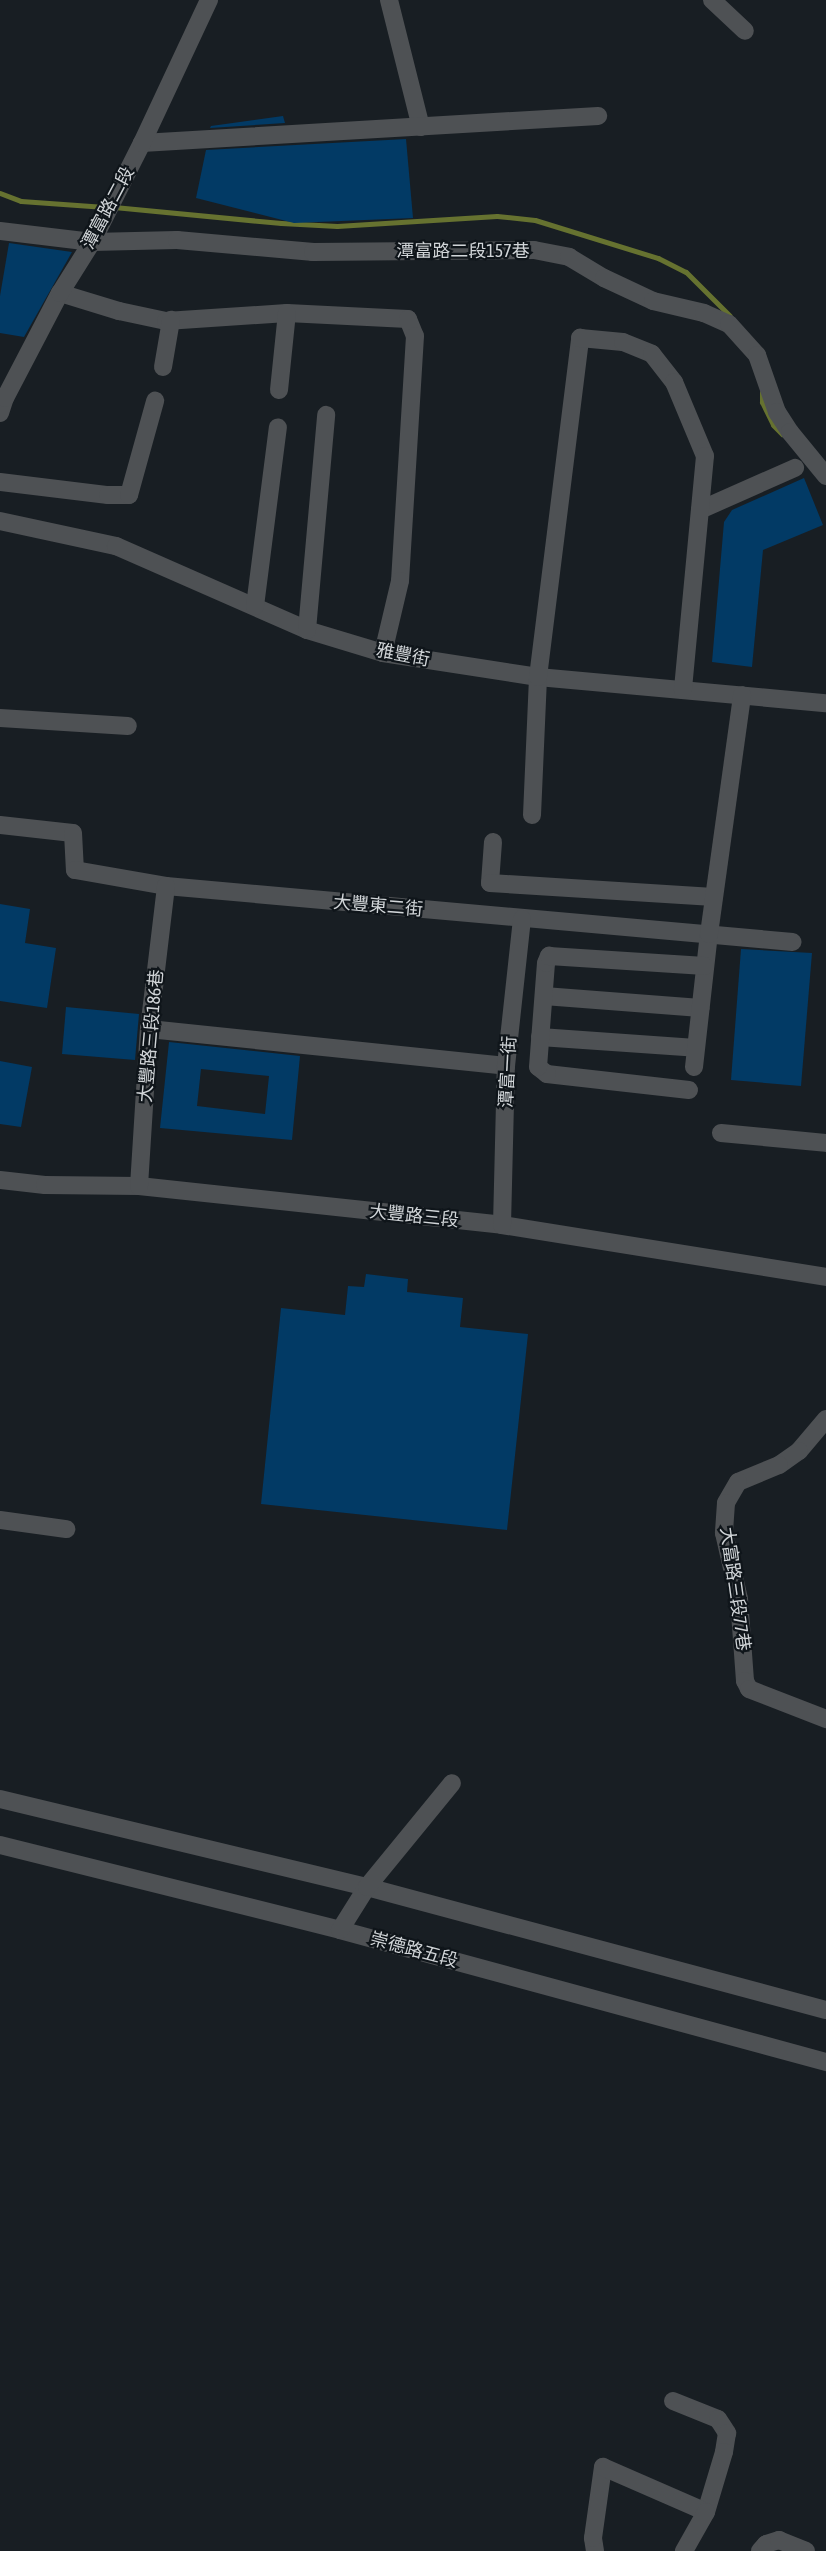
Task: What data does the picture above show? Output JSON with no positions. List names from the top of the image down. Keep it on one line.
{"streets":{"street":["潭富路二段","潭富路二段157巷","雅豐街","大豐東二街","大豐路三段186巷","潭富一街","大豐路三段","大富路三段77巷","崇德路五段"]},"crossings":[["潭富路二段","潭富路二段157巷"],["大豐東二街","大豐路三段186巷"],["大豐東二街","潭富一街"],["大豐路三段186巷","大豐路三段"],["潭富一街","大豐路三段"]]}
